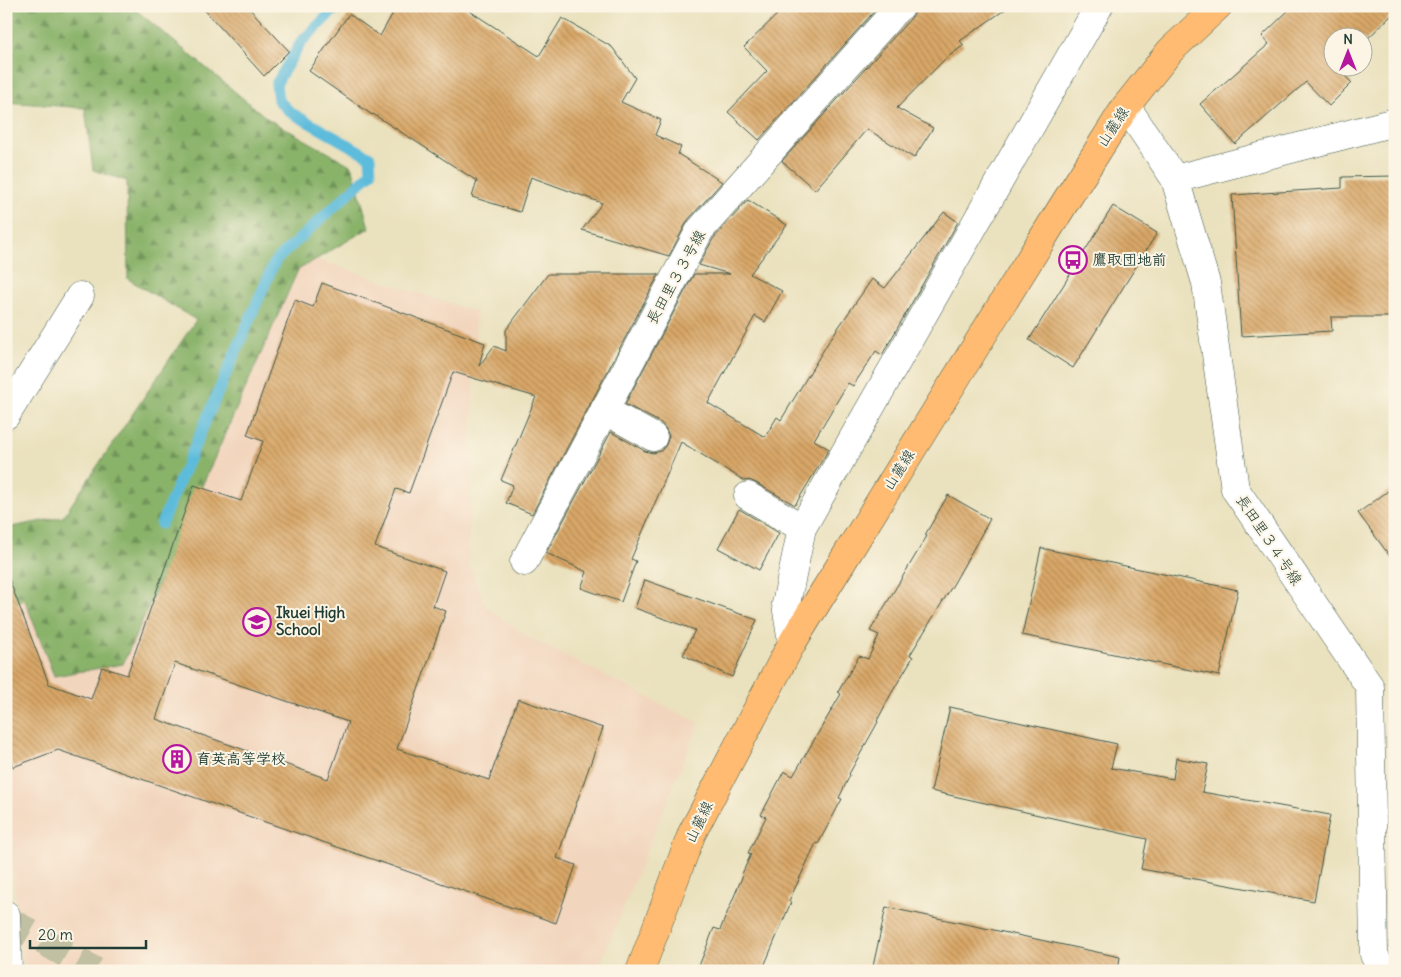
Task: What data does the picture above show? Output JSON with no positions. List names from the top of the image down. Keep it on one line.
{"streets":{"main road":["山麓線"],"street":["長田里３３号線","長田里３４号線"]},"crossings":[["山麓線","長田里３４号線"]],"places":{"bus stop":["鷹取団地前"],"school or university":["Ikuei High School"],"building":["育英高等学校"]},"scale_bar":"20 m","north":"top"}
